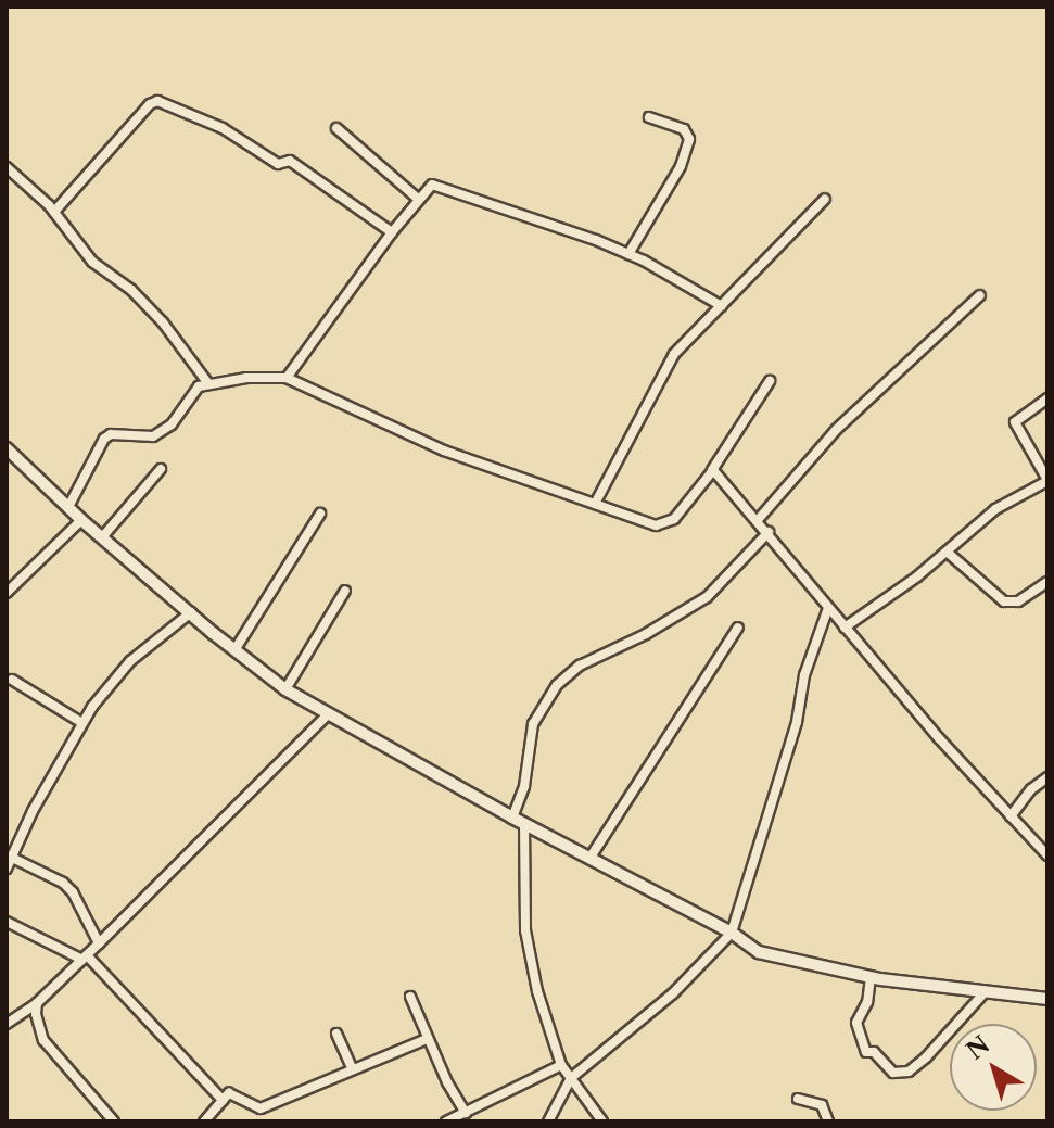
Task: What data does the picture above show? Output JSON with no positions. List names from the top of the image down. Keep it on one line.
{"north":"top left"}
